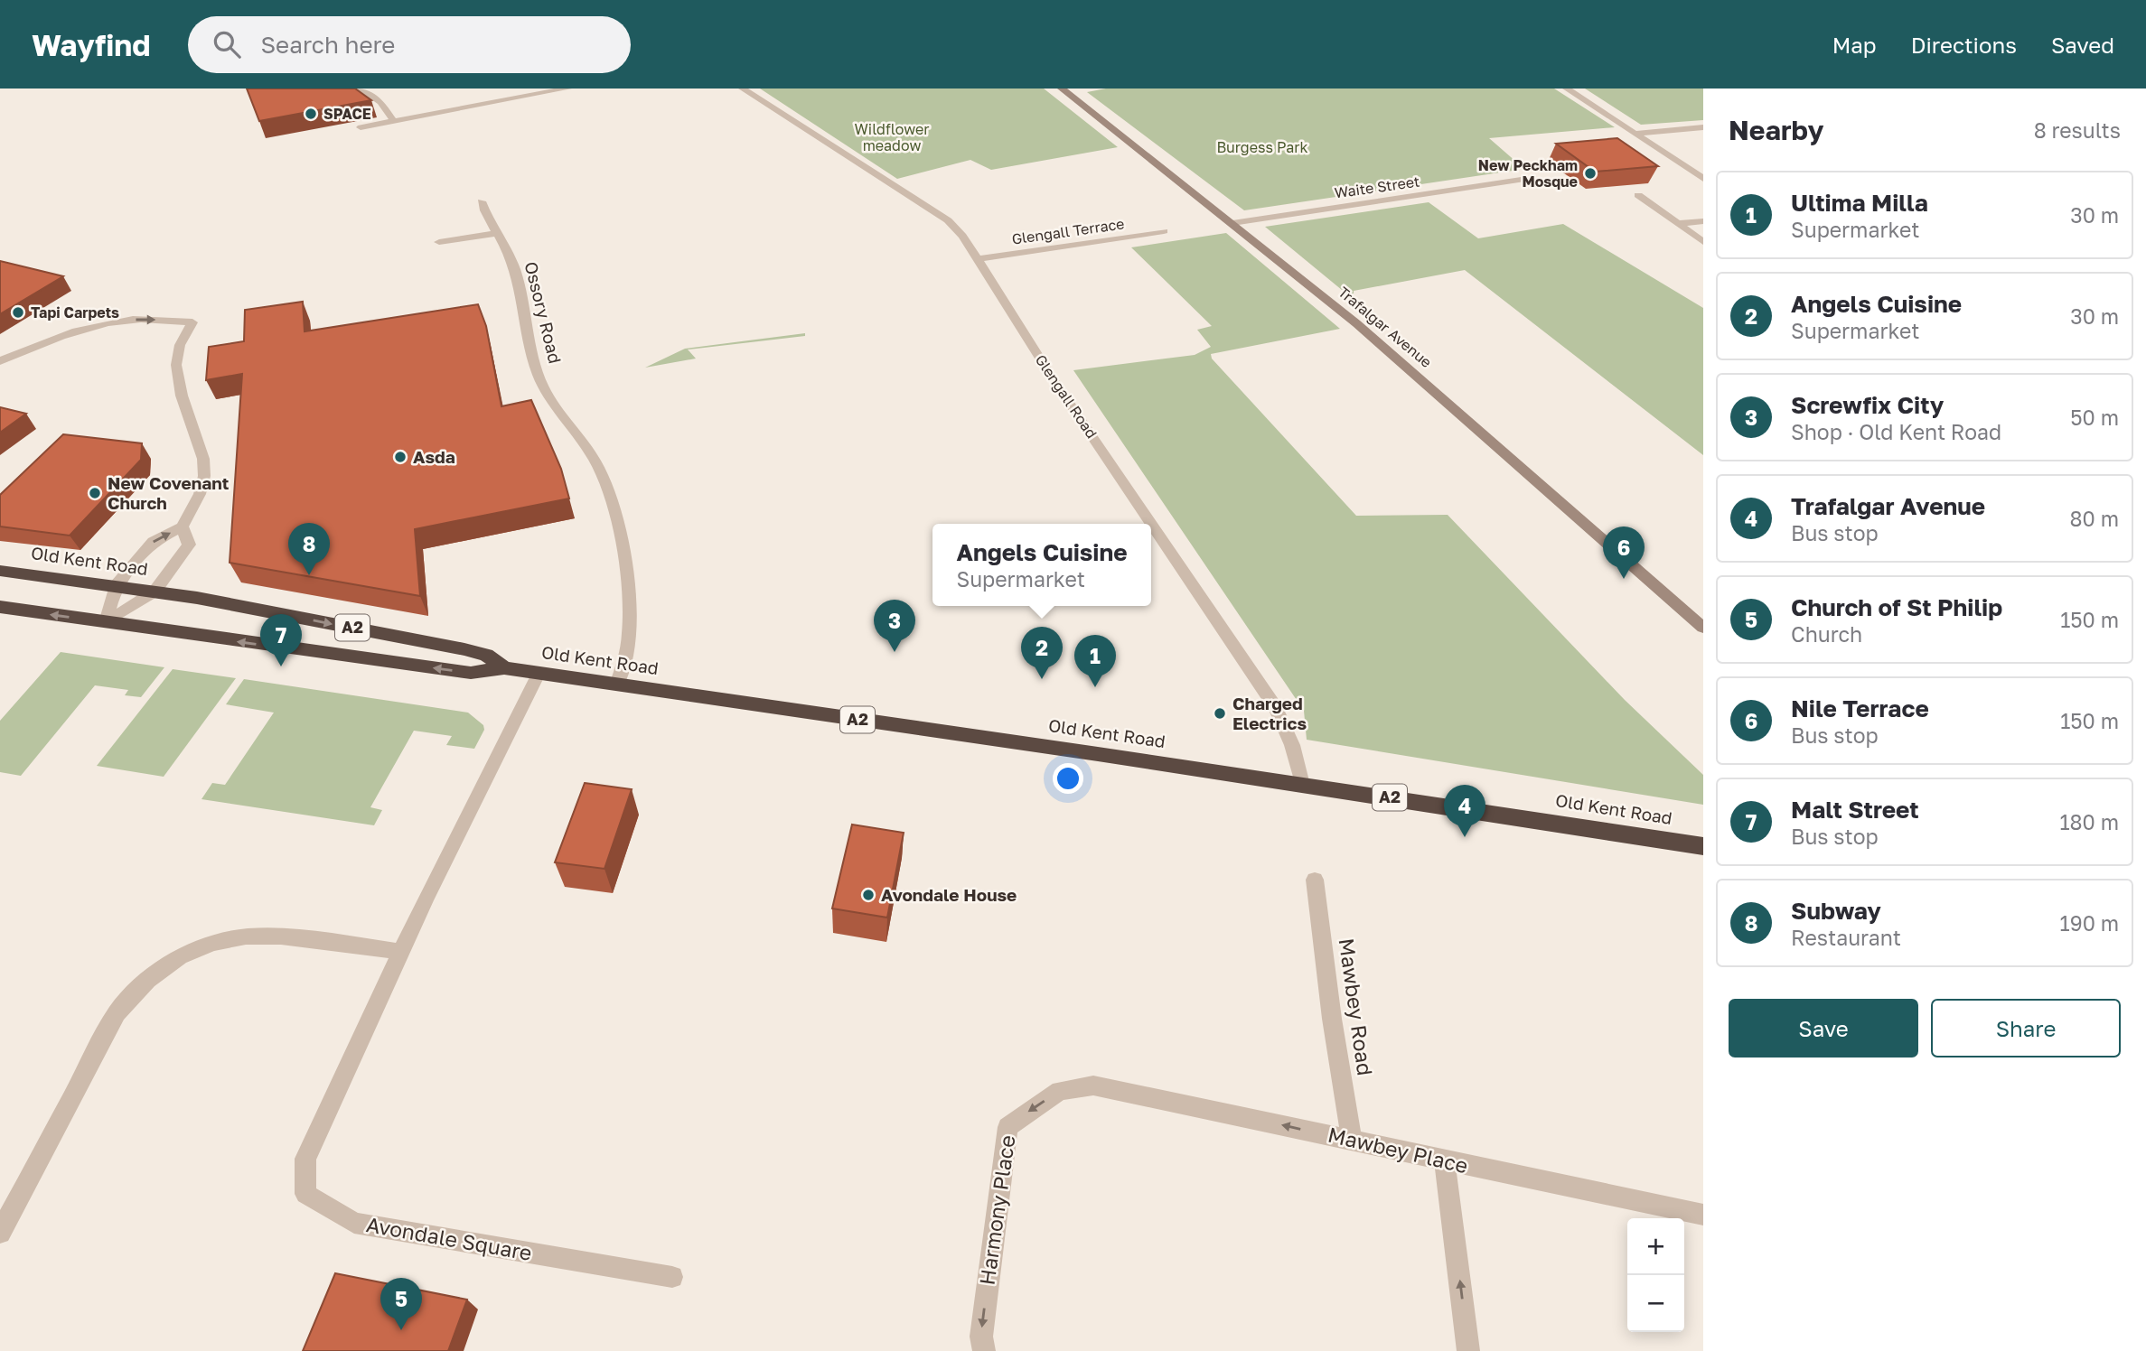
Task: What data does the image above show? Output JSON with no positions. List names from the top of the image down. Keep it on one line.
{"streets":{"highway":["Old Kent Road","A2"],"main road":["Trafalgar Avenue"],"street":["Waite Street","Glengall Terrace","Ossory Road","Glengall Road","Mawbey Road","Mawbey Place","Harmony Place","Avondale Square"]},"crossings":[["Waite Street","Trafalgar Avenue"],["Glengall Terrace","Glengall Road"],["Ossory Road","Old Kent Road"],["Glengall Road","Old Kent Road"],["Old Kent Road","Avondale Square"],["Mawbey Road","Mawbey Place"],["Mawbey Place","Harmony Place"]],"one_way":["Mawbey Place","Harmony Place"],"parks":["Wildflower meadow","Burgess Park"],"places":["SPACE","New Peckham Mosque","Tapi Carpets","Asda","New Covenant Church","Charged Electrics","Avondale House"],"page":{"header":"Wayfind","search":"Search here","nav":["Map","Directions","Saved"],"heading":["Nearby","8 results"],"list":[{"mark":"1","name":"Ultima Milla","note":"Supermarket","value":"30 m"},{"mark":"2","name":"Angels Cuisine","note":"Supermarket","value":"30 m"},{"mark":"3","name":"Screwfix City","note":"Shop · Old Kent Road","value":"50 m"},{"mark":"4","name":"Trafalgar Avenue","note":"Bus stop","value":"80 m"},{"mark":"5","name":"Church of St Philip","note":"Church","value":"150 m"},{"mark":"6","name":"Nile Terrace","note":"Bus stop","value":"150 m"},{"mark":"7","name":"Malt Street","note":"Bus stop","value":"180 m"},{"mark":"8","name":"Subway","note":"Restaurant","value":"190 m"}],"pins":["8","6","3","7","2","1","4","5"],"popup":["Angels Cuisine","Supermarket"],"buttons":["Save","Share"],"map_buttons":["+","−"]}}
